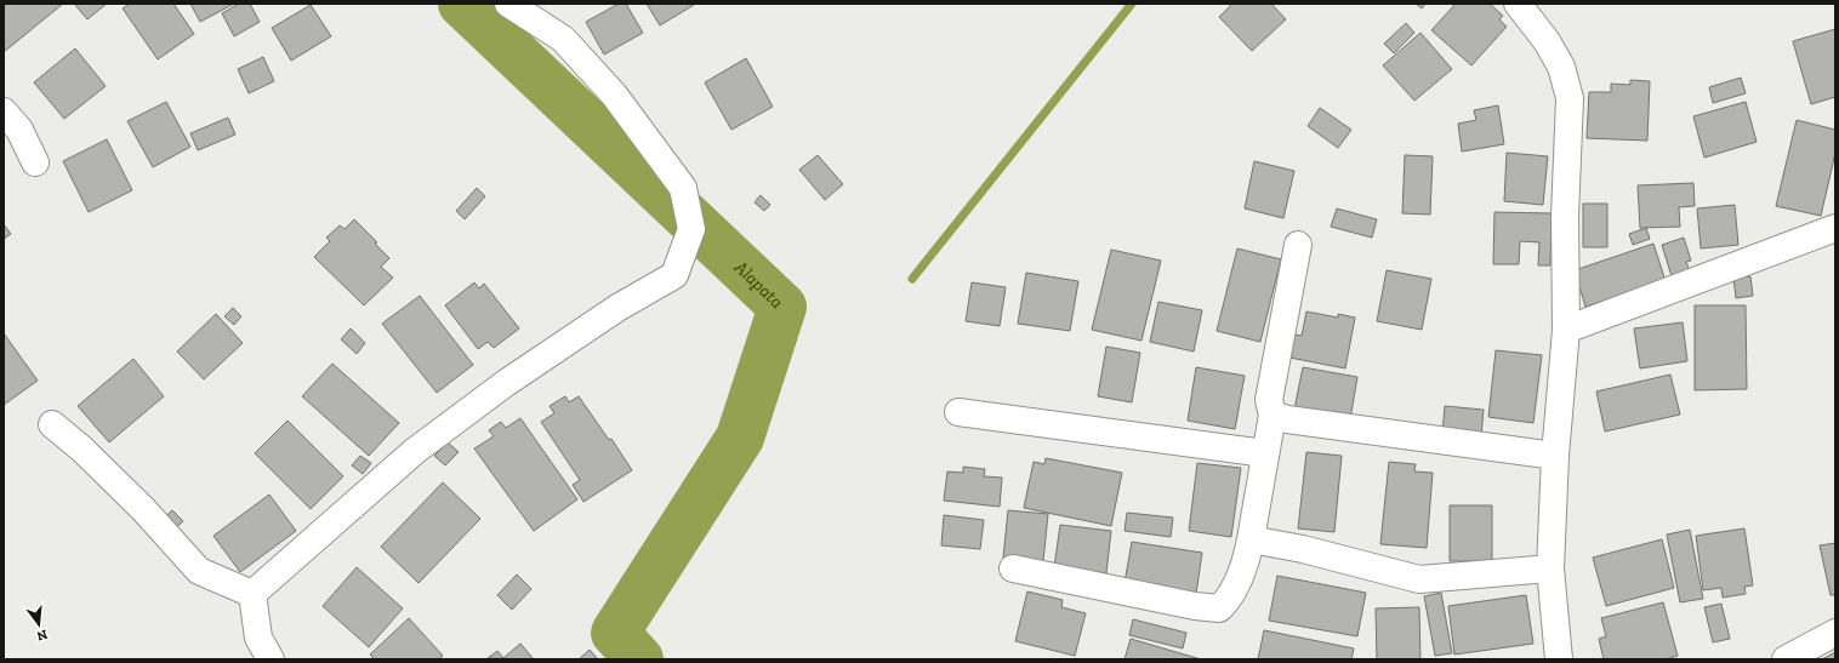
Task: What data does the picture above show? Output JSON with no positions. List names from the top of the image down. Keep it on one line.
{"water":["Alapata"],"north":"bottom"}
